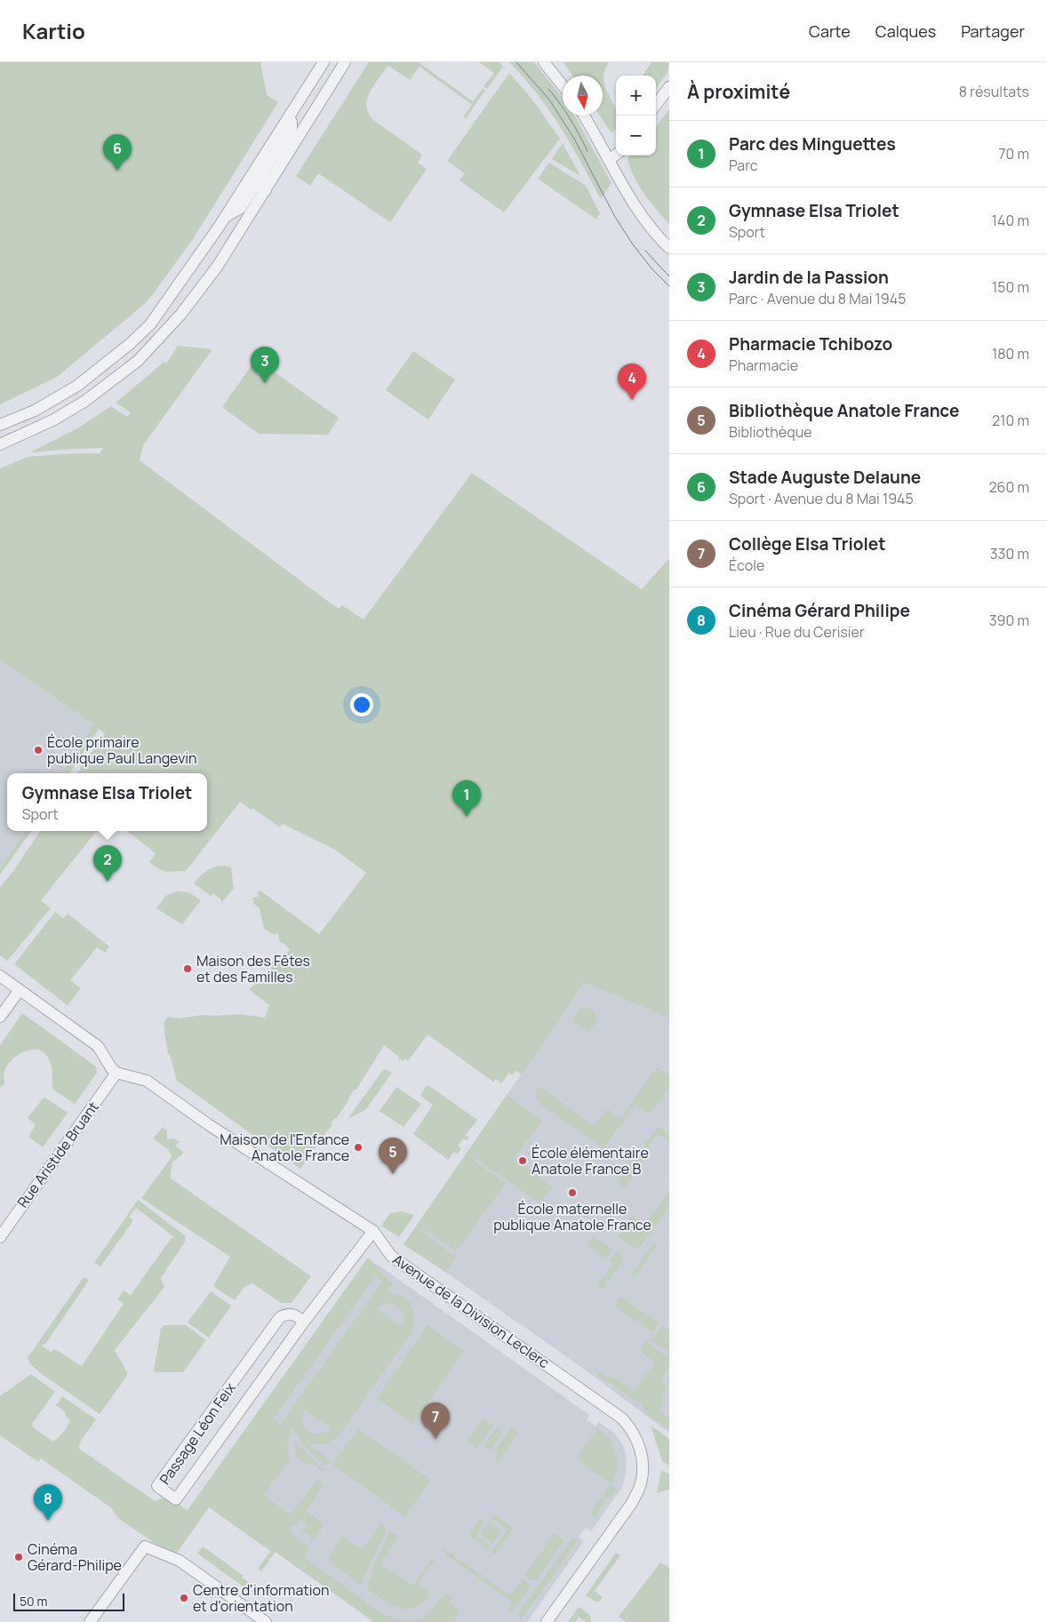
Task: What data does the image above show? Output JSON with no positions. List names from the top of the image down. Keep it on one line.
{"streets":{"street":["Rue Aristide Bruant","Avenue de la Division Leclerc","Passage Léon Feix"]},"crossings":[["Rue Aristide Bruant","Avenue de la Division Leclerc"],["Avenue de la Division Leclerc","Passage Léon Feix"]],"places":["École primaire publique Paul Langevin","Maison des Fêtes et des Familles","Maison de l'Enfance Anatole France","École élémentaire Anatole France B","École maternelle publique Anatole France","Cinéma Gérard-Philipe","Centre d'information et d'orientation"],"scale_bar":"50 m","north":"bottom","page":{"header":"Kartio","nav":["Carte","Calques","Partager"],"heading":["À proximité","8 résultats"],"map_buttons":["+","−"],"list":[{"mark":"1","name":"Parc des Minguettes","note":"Parc","value":"70 m"},{"mark":"2","name":"Gymnase Elsa Triolet","note":"Sport","value":"140 m"},{"mark":"3","name":"Jardin de la Passion","note":"Parc · Avenue du 8 Mai 1945","value":"150 m"},{"mark":"4","name":"Pharmacie Tchibozo","note":"Pharmacie","value":"180 m"},{"mark":"5","name":"Bibliothèque Anatole France","note":"Bibliothèque","value":"210 m"},{"mark":"6","name":"Stade Auguste Delaune","note":"Sport · Avenue du 8 Mai 1945","value":"260 m"},{"mark":"7","name":"Collège Elsa Triolet","note":"École","value":"330 m"},{"mark":"8","name":"Cinéma Gérard Philipe","note":"Lieu · Rue du Cerisier","value":"390 m"}],"pins":["6","3","4","1","2","5","7","8"],"popup":["Gymnase Elsa Triolet","Sport"],"scale":"50 m"}}
